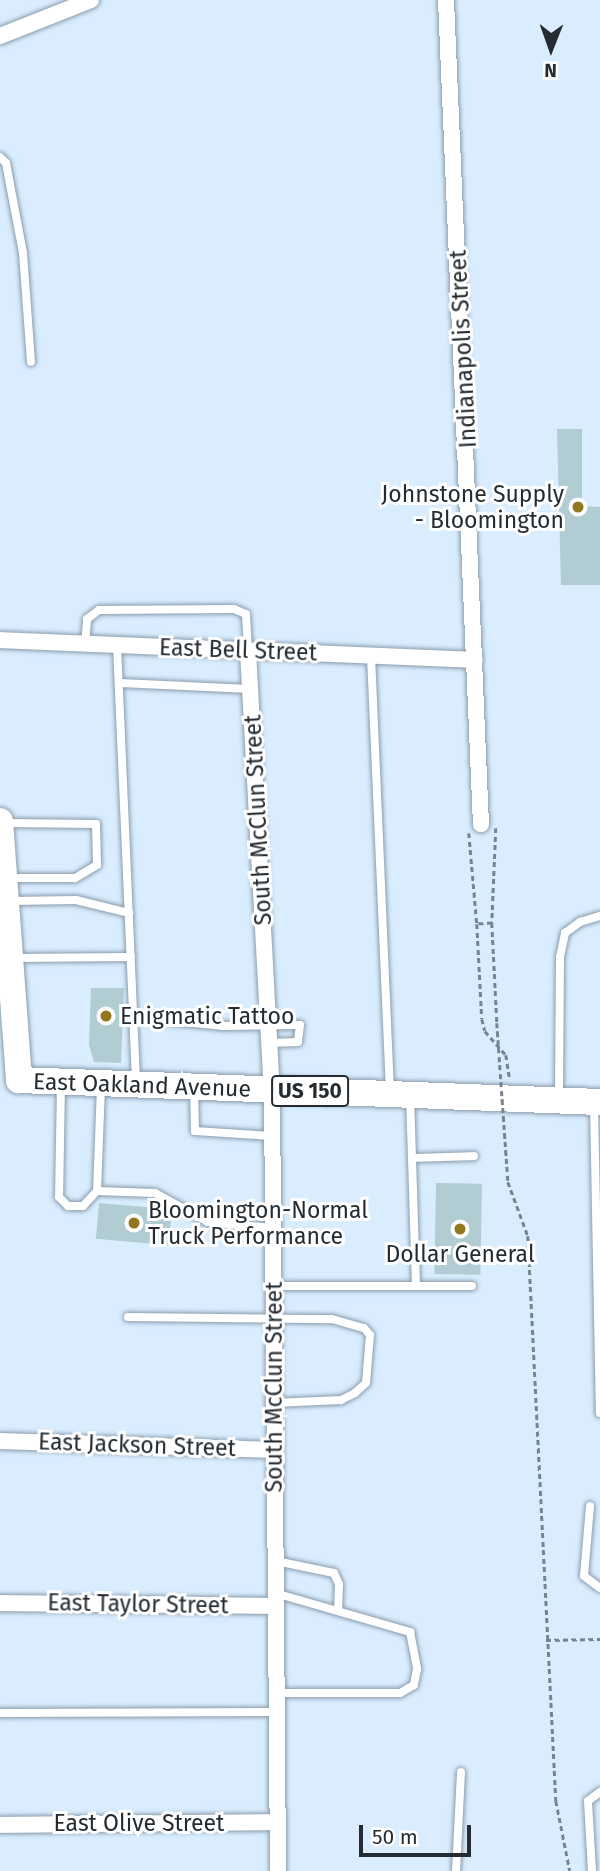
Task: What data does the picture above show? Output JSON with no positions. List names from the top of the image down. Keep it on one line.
{"streets":{"main road":["East Oakland Avenue","US 150"],"street":["Indianapolis Street","East Bell Street","South McClun Street","East Jackson Street","East Taylor Street","East Olive Street"]},"crossings":[["Indianapolis Street","East Bell Street"],["East Bell Street","South McClun Street"],["South McClun Street","East Oakland Avenue"],["South McClun Street","East Jackson Street"],["South McClun Street","East Taylor Street"],["South McClun Street","East Olive Street"],["East Oakland Avenue","US 150"]],"places":["Johnstone Supply - Bloomington","Enigmatic Tattoo","Bloomington-Normal Truck Performance","Dollar General"],"scale_bar":"50 m","north":"bottom"}
